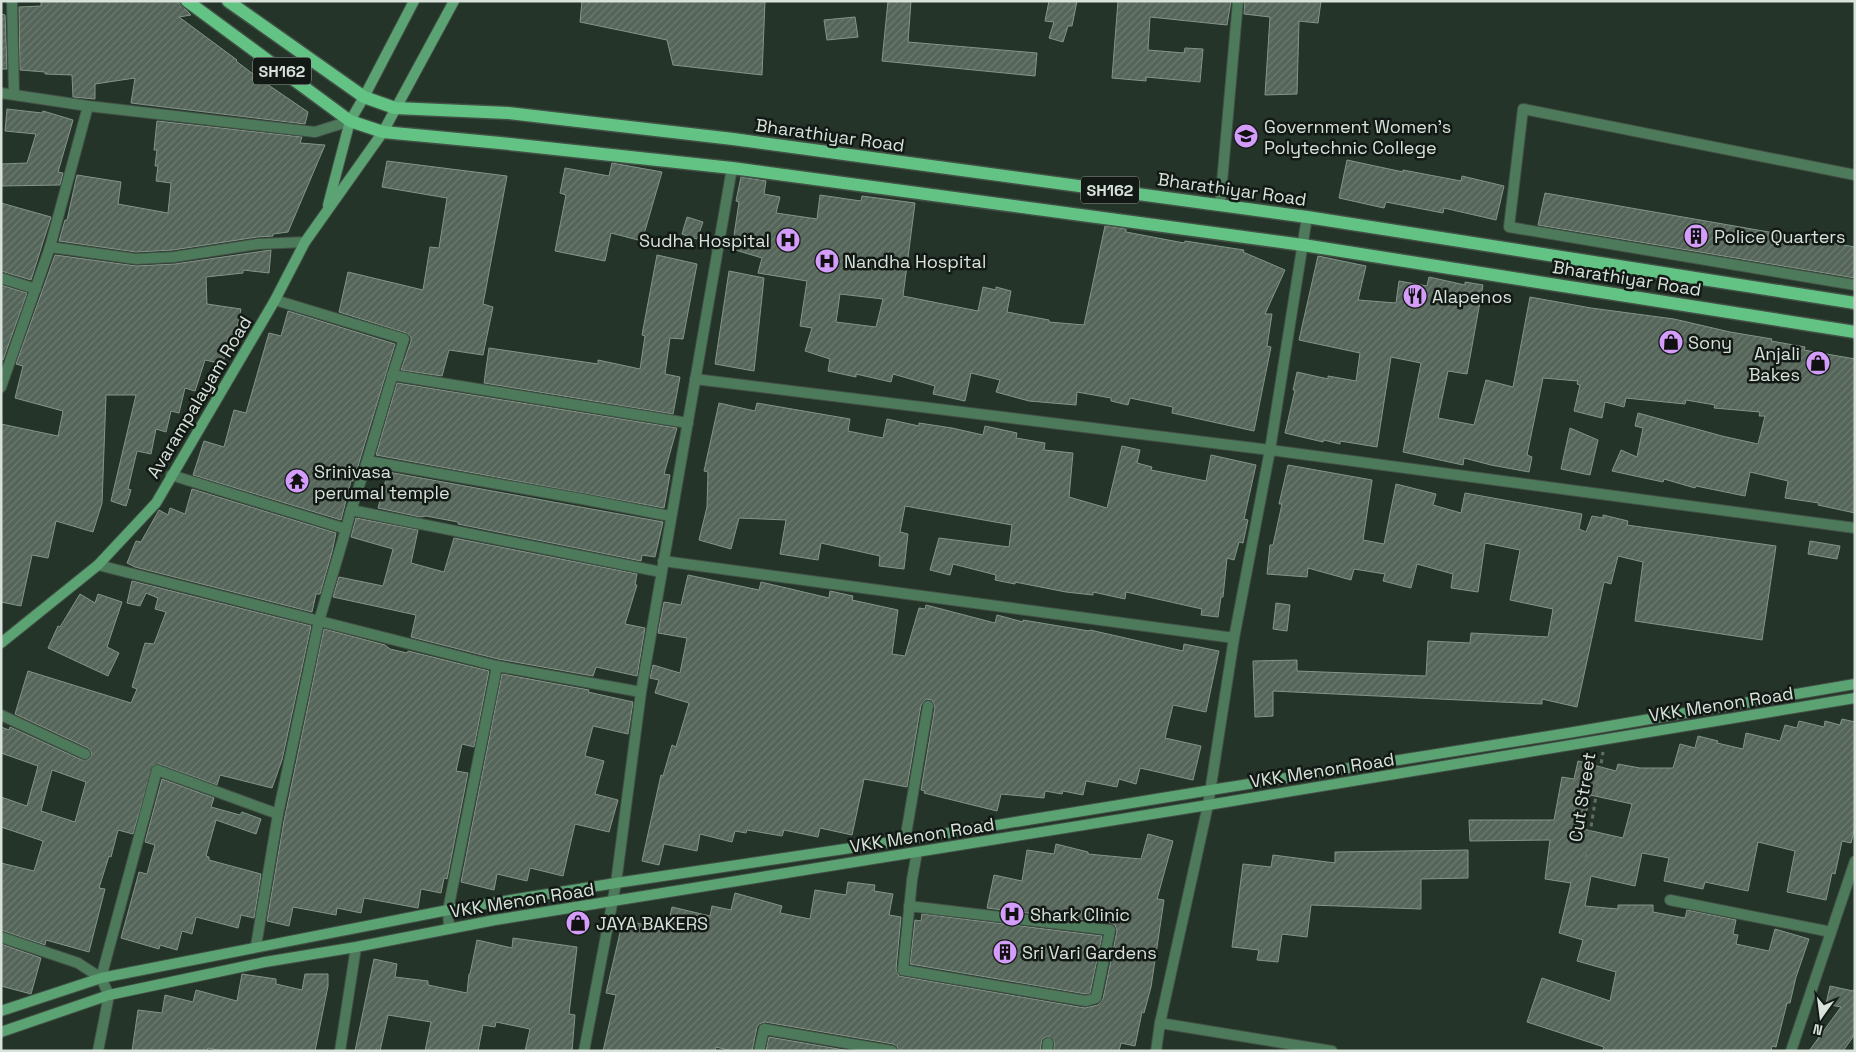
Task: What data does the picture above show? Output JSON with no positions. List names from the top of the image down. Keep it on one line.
{"streets":{"main road":["SH162","Bharathiyar Road"],"street":["Avarampalayam Road","VKK Menon Road"],"path":["Cut Street"]},"crossings":[["SH162","Bharathiyar Road"],["SH162","Avarampalayam Road"],["Bharathiyar Road","Avarampalayam Road"],["VKK Menon Road","Cut Street"]],"places":{"school or university":["Government Women's Polytechnic College"],"building":["Police Quarters","Sri Vari Gardens"],"hospital":["Sudha Hospital","Nandha Hospital","Shark Clinic"],"restaurant":["Alapenos"],"shop":["Sony","Anjali Bakes","JAYA BAKERS"],"temple":["Srinivasa perumal temple"]},"north":"bottom"}
